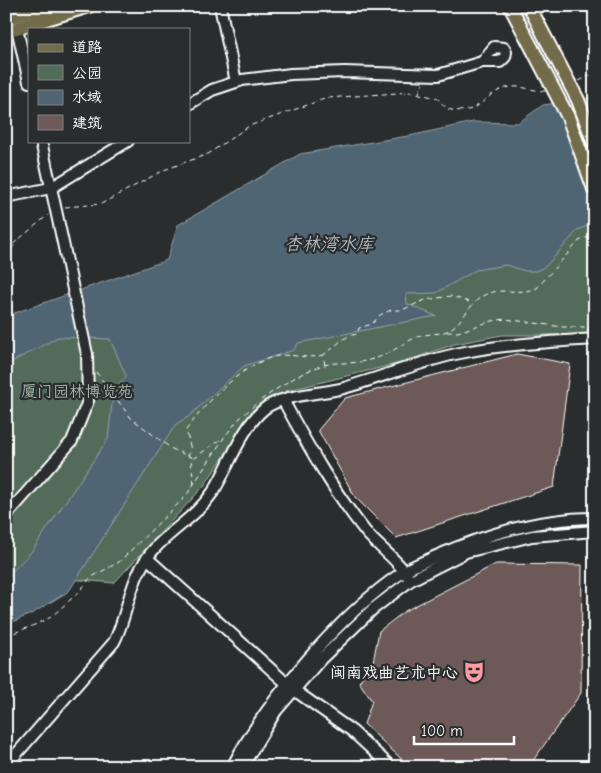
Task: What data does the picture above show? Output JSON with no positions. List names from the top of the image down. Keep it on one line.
{"water":["杏林湾水库"],"parks":["厦门园林博览苑"],"places":{"theatre":["闽南戏曲艺术中心"]},"legend":["道路","公园","水域","建筑"],"scale_bar":"100 m"}
